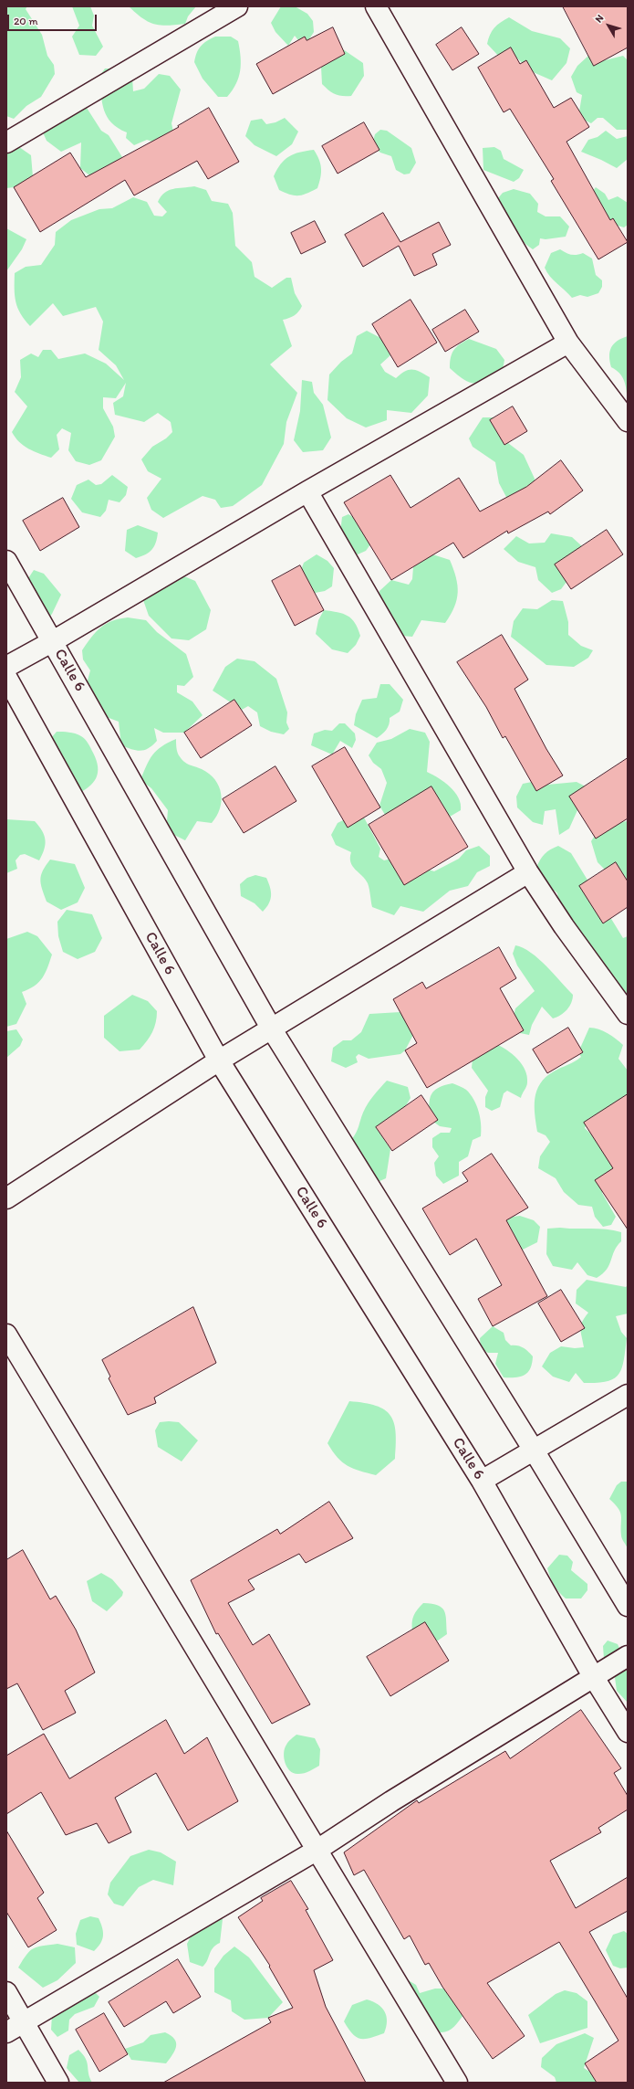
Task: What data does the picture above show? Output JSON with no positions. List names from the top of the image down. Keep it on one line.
{"streets":{"street":["Calle 6"]},"scale_bar":"20 m","north":"top left"}
